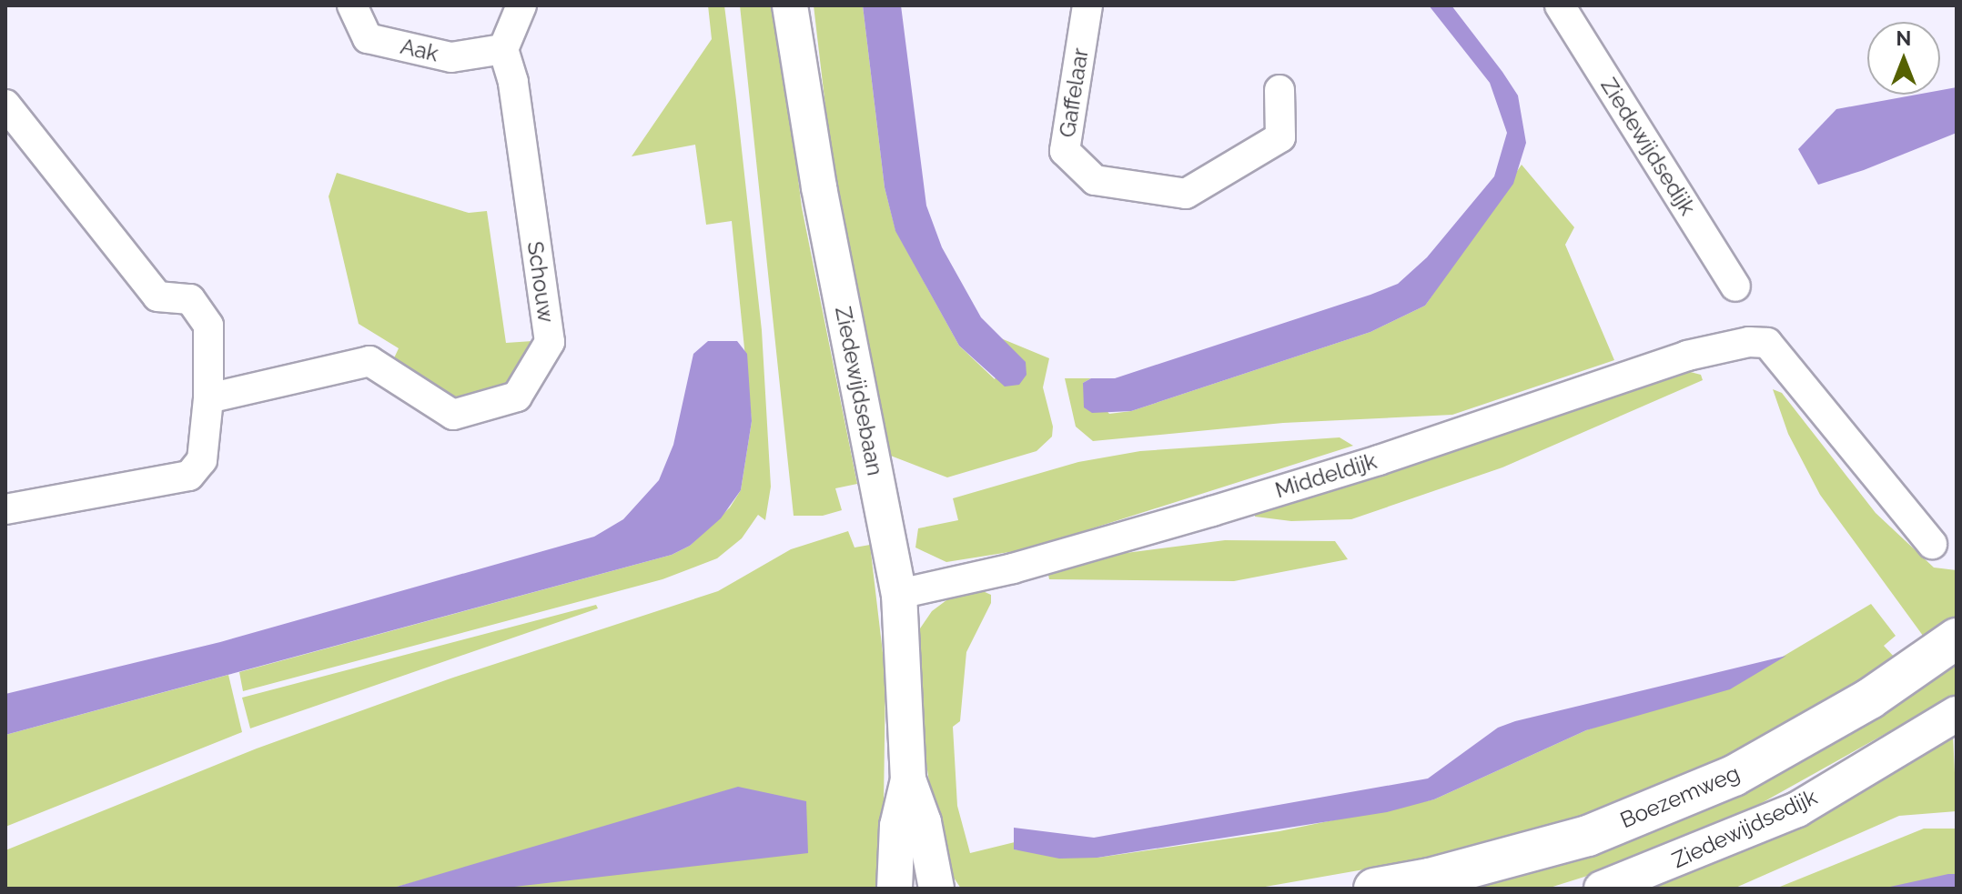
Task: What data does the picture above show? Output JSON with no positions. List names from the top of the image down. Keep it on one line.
{"streets":{"main road":["Boezemweg"],"street":["Aak","Gaffelaar","Ziedewijdsedijk","Schouw","Ziedewijdsebaan","Middeldijk"]},"crossings":[["Aak","Schouw"],["Ziedewijdsebaan","Middeldijk"]],"north":"top"}
